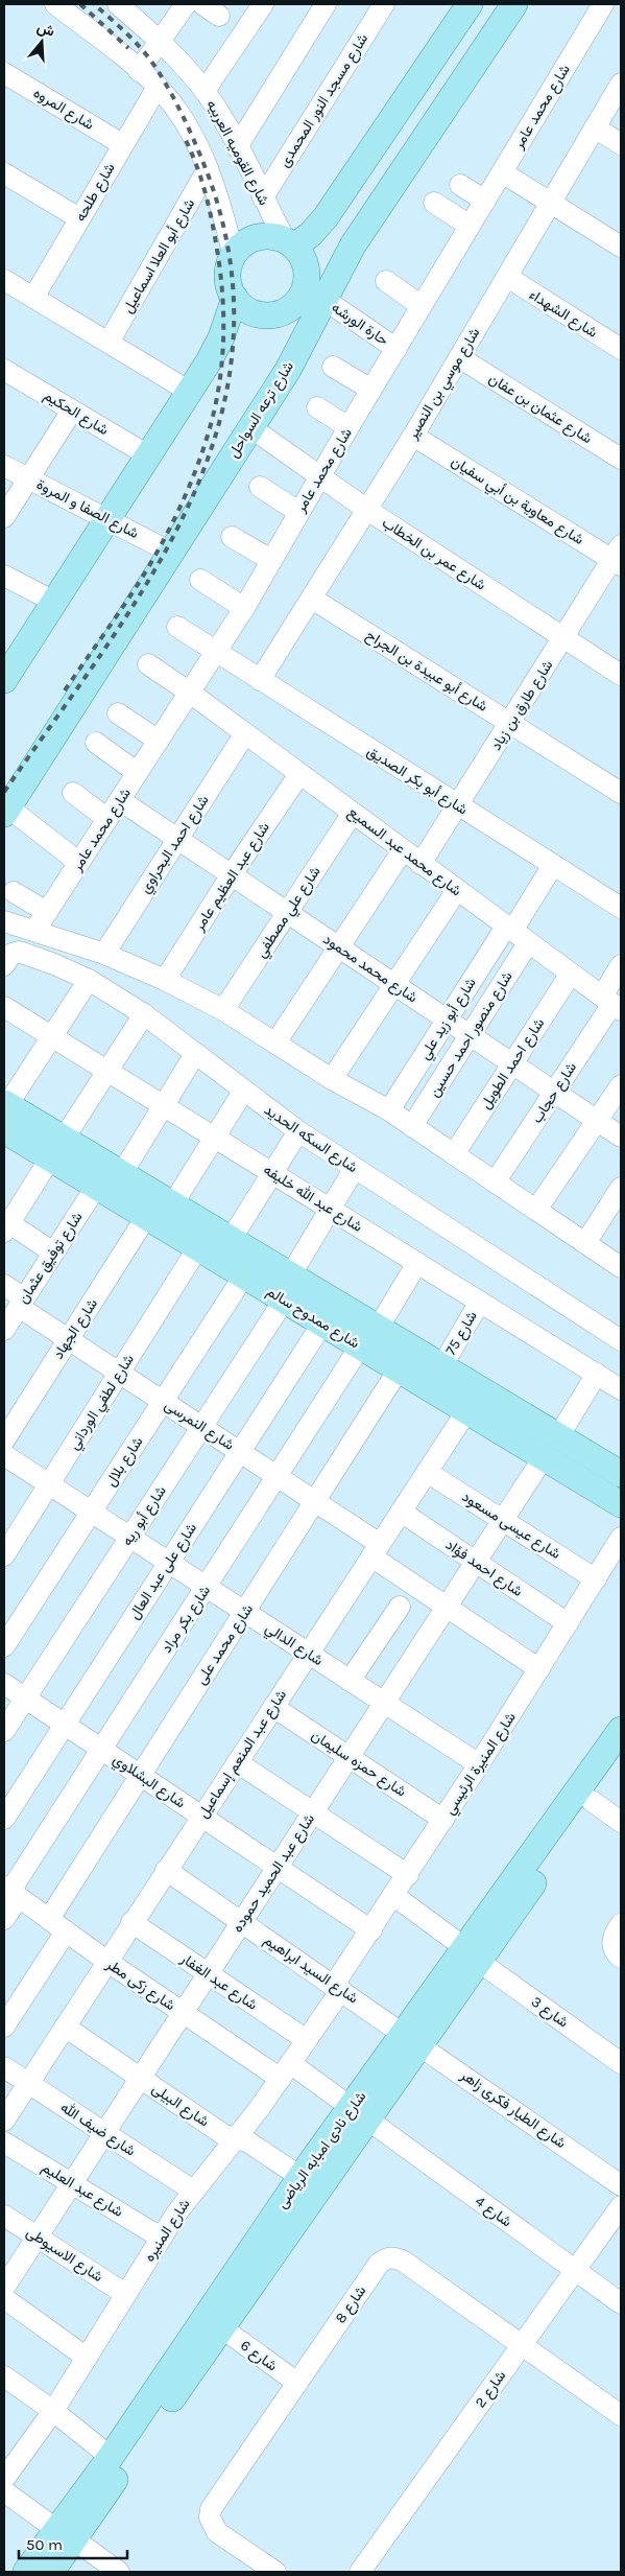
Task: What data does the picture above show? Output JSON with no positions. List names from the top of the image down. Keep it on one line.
{"streets":{"main road":["شارع ترعه السواحل","شارع ممدوح سالم","شارع نادى امبابه الرياضى"],"street":["شارع مسجد النور المحمدى","شارع محمد عامر","شارع المروه","شارع القوميه العربيه","شارع طلحه","شارع أبو العلا اسماعيل","شارع الشهداء","حارة الورشه","شارع موسي بن النصير","شارع عثمان بن عفان","شارع الحكيم","شارع معاوية بن أبي سفيان","شارع الصفا و المروة","شارع عمر بن الخطاب","شارع أبو عبيدة بن الجراح","شارع طارق بن زياد","شارع أبو بكر الصديق","شارع احمد البحراوي","شارع محمد عبد السميع","شارع عبد العظيم عامر","شارع علي مصطفي","شارع محمد محمود","شارع أبو زيد علي","شارع منصور احمد حسين","شارع احمد الطويل","شارع حجاب","شارع السكه الحديد","شارع عبد الله خليفه","شارع توفيق عثمان","شارع الجهاد","شارع 75","شارع لطفي الورداني","شارع النمرسى","شارع بلال","شارع أبو ريه","شارع عيسى مسعود","شارع احمد فؤاد","شارع على عبد العال","شارع بكر مراد","شارع محمد على","شارع الدالي","شارع عبد المنعم إسماعيل","شارع حمزه سليمان","شارع المنيرة الرئيسي","شارع البشلاوي","شارع عبد الحميد حموده","شارع السيد ابراهيم","شارع عبد الغفار","شارع زكى مطر","شارع 3","شارع البيلى","شارع الطيار فكرى زاهر","شارع ضيف الله","شارع عبد العليم","شارع 4","شارع المنيره","شارع الاسيوطى","شارع 8","شارع 6","شارع 2"]},"crossings":[["شارع مسجد النور المحمدى","شارع القوميه العربيه"],["شارع محمد عامر","حارة الورشه"],["شارع محمد عامر","شارع عمر بن الخطاب"],["شارع محمد عامر","شارع أبو بكر الصديق"],["شارع محمد عامر","شارع محمد عبد السميع"],["شارع محمد عامر","شارع محمد محمود"],["شارع المروه","شارع طلحه"],["شارع القوميه العربيه","حارة الورشه"],["شارع القوميه العربيه","شارع ترعه السواحل"],["شارع الشهداء","شارع موسي بن النصير"],["حارة الورشه","شارع ترعه السواحل"],["شارع موسي بن النصير","شارع عثمان بن عفان"],["شارع موسي بن النصير","شارع معاوية بن أبي سفيان"],["شارع موسي بن النصير","شارع عمر بن الخطاب"],["شارع موسي بن النصير","شارع أبو عبيدة بن الجراح"],["شارع موسي بن النصير","شارع أبو بكر الصديق"],["شارع ترعه السواحل","شارع الصفا و المروة"],["شارع ترعه السواحل","شارع عمر بن الخطاب"],["شارع معاوية بن أبي سفيان","شارع طارق بن زياد"],["شارع عمر بن الخطاب","شارع طارق بن زياد"],["شارع أبو عبيدة بن الجراح","شارع طارق بن زياد"],["شارع طارق بن زياد","شارع أبو بكر الصديق"],["شارع طارق بن زياد","شارع محمد عبد السميع"],["شارع احمد البحراوي","شارع محمد عبد السميع"],["شارع احمد البحراوي","شارع محمد محمود"],["شارع محمد عبد السميع","شارع عبد العظيم عامر"],["شارع محمد عبد السميع","شارع علي مصطفي"],["شارع محمد عبد السميع","شارع أبو زيد علي"],["شارع محمد عبد السميع","شارع منصور احمد حسين"],["شارع محمد عبد السميع","شارع احمد الطويل"],["شارع محمد عبد السميع","شارع حجاب"],["شارع عبد العظيم عامر","شارع محمد محمود"],["شارع علي مصطفي","شارع محمد محمود"],["شارع محمد محمود","شارع أبو زيد علي"],["شارع محمد محمود","شارع منصور احمد حسين"],["شارع محمد محمود","شارع احمد الطويل"],["شارع محمد محمود","شارع حجاب"],["شارع أبو زيد علي","شارع منصور احمد حسين"],["شارع السكه الحديد","شارع لطفي الورداني"],["شارع عبد الله خليفه","شارع 75"],["شارع عبد الله خليفه","شارع لطفي الورداني"],["شارع توفيق عثمان","شارع ممدوح سالم"],["شارع توفيق عثمان","شارع النمرسى"],["شارع ممدوح سالم","شارع الجهاد"],["شارع ممدوح سالم","شارع 75"],["شارع ممدوح سالم","شارع لطفي الورداني"],["شارع ممدوح سالم","شارع بلال"],["شارع ممدوح سالم","شارع أبو ريه"],["شارع ممدوح سالم","شارع على عبد العال"],["شارع ممدوح سالم","شارع بكر مراد"],["شارع ممدوح سالم","شارع محمد على"],["شارع ممدوح سالم","شارع عبد المنعم إسماعيل"],["شارع ممدوح سالم","شارع عبد الحميد حموده"],["شارع الجهاد","شارع النمرسى"],["شارع لطفي الورداني","شارع النمرسى"],["شارع لطفي الورداني","شارع الدالي"],["شارع النمرسى","شارع بلال"],["شارع النمرسى","شارع أبو ريه"],["شارع النمرسى","شارع على عبد العال"],["شارع النمرسى","شارع بكر مراد"],["شارع النمرسى","شارع محمد على"],["شارع النمرسى","شارع عبد المنعم إسماعيل"],["شارع النمرسى","شارع المنيرة الرئيسي"],["شارع النمرسى","شارع عبد الحميد حموده"],["شارع بلال","شارع الدالي"],["شارع أبو ريه","شارع الدالي"],["شارع أبو ريه","شارع البشلاوي"],["شارع عيسى مسعود","شارع عبد المنعم إسماعيل"],["شارع عيسى مسعود","شارع المنيرة الرئيسي"],["شارع عيسى مسعود","شارع عبد الحميد حموده"],["شارع احمد فؤاد","شارع عبد المنعم إسماعيل"],["شارع احمد فؤاد","شارع المنيرة الرئيسي"],["شارع احمد فؤاد","شارع عبد الحميد حموده"],["شارع على عبد العال","شارع الدالي"],["شارع على عبد العال","شارع البشلاوي"],["شارع بكر مراد","شارع الدالي"],["شارع بكر مراد","شارع البشلاوي"],["شارع بكر مراد","شارع زكى مطر"],["شارع محمد على","شارع الدالي"],["شارع محمد على","شارع البشلاوي"],["شارع محمد على","شارع زكى مطر"],["شارع الدالي","شارع عبد المنعم إسماعيل"],["شارع الدالي","شارع المنيرة الرئيسي"],["شارع الدالي","شارع عبد الحميد حموده"],["شارع عبد المنعم إسماعيل","شارع حمزه سليمان"],["شارع عبد المنعم إسماعيل","شارع البشلاوي"],["شارع عبد المنعم إسماعيل","شارع السيد ابراهيم"],["شارع عبد المنعم إسماعيل","شارع عبد الغفار"],["شارع عبد المنعم إسماعيل","شارع زكى مطر"],["شارع عبد المنعم إسماعيل","شارع البيلى"],["شارع عبد المنعم إسماعيل","شارع ضيف الله"],["شارع حمزه سليمان","شارع المنيرة الرئيسي"],["شارع حمزه سليمان","شارع عبد الحميد حموده"],["شارع المنيرة الرئيسي","شارع البشلاوي"],["شارع المنيرة الرئيسي","شارع السيد ابراهيم"],["شارع المنيرة الرئيسي","شارع 3"],["شارع المنيرة الرئيسي","شارع المنيره"],["شارع البشلاوي","شارع عبد الحميد حموده"],["شارع عبد الحميد حموده","شارع السيد ابراهيم"],["شارع عبد الحميد حموده","شارع عبد الغفار"],["شارع عبد الحميد حموده","شارع زكى مطر"],["شارع عبد الحميد حموده","شارع البيلى"],["شارع عبد الحميد حموده","شارع ضيف الله"],["شارع عبد الحميد حموده","شارع عبد العليم"],["شارع عبد الحميد حموده","شارع الاسيوطى"],["شارع السيد ابراهيم","شارع الطيار فكرى زاهر"],["شارع السيد ابراهيم","شارع نادى امبابه الرياضى"],["شارع السيد ابراهيم","شارع المنيره"],["شارع عبد الغفار","شارع المنيره"],["شارع زكى مطر","شارع نادى امبابه الرياضى"],["شارع زكى مطر","شارع 4"],["شارع زكى مطر","شارع المنيره"],["شارع 3","شارع نادى امبابه الرياضى"],["شارع البيلى","شارع نادى امبابه الرياضى"],["شارع البيلى","شارع المنيره"],["شارع الطيار فكرى زاهر","شارع نادى امبابه الرياضى"],["شارع ضيف الله","شارع المنيره"],["شارع نادى امبابه الرياضى","شارع 4"],["شارع نادى امبابه الرياضى","شارع 6"],["شارع عبد العليم","شارع المنيره"],["شارع 4","شارع 2"],["شارع المنيره","شارع الاسيوطى"],["شارع 8","شارع 6"],["شارع 8","شارع 2"]],"scale_bar":"50 m","north":"top"}
